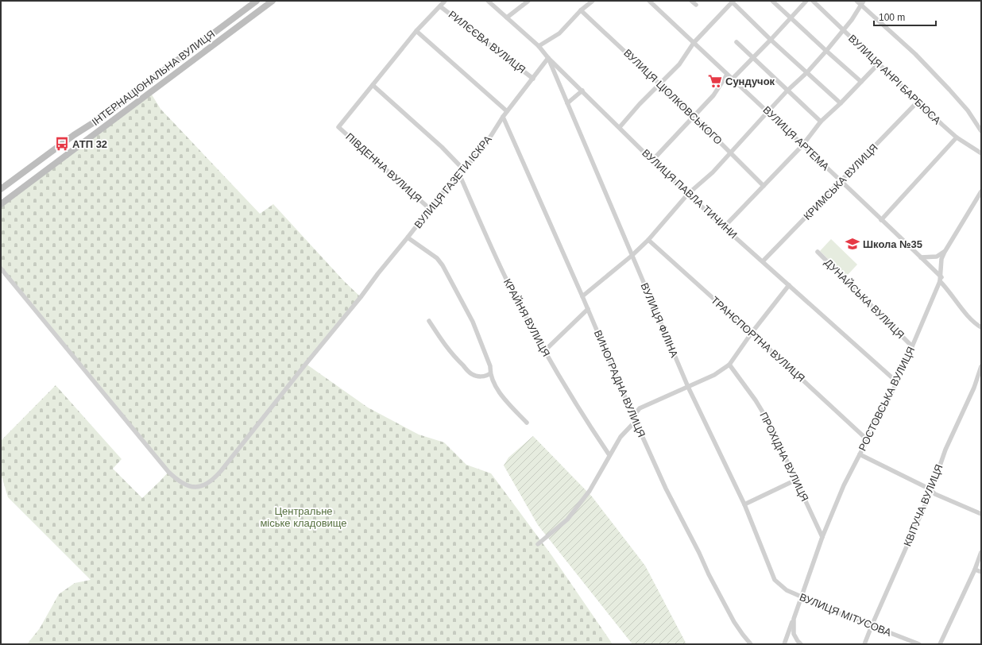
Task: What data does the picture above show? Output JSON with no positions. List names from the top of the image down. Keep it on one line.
{"streets":{"main road":["ІНТЕРНАЦІОНАЛЬНА ВУЛИЦЯ"],"street":["РИЛЄЄВА ВУЛИЦЯ","ВУЛИЦЯ АНРІ БАРБЮСА","ВУЛИЦЯ ЦІОЛКОВСЬКОГО","ВУЛИЦЯ АРТЕМА","ПІВДЕННА ВУЛИЦЯ","ВУЛИЦЯ ГАЗЕТИ ІСКРА","КРИМСЬКА ВУЛИЦЯ","ВУЛИЦЯ ПАВЛА ТИЧИНИ","ДУНАЙСЬКА ВУЛИЦЯ","КРАЙНЯ ВУЛИЦЯ","ВУЛИЦЯ ФІЛІНА","ТРАНСПОРТНА ВУЛИЦЯ","ВИНОГРАДНА ВУЛИЦЯ","РОСТОВСЬКА ВУЛИЦЯ","ПРОХІДНА ВУЛИЦЯ","КВІТУЧА ВУЛИЦЯ","ВУЛИЦЯ МІТУСОВА"]},"crossings":[["РИЛЄЄВА ВУЛИЦЯ","ВУЛИЦЯ ГАЗЕТИ ІСКРА"],["ВУЛИЦЯ АНРІ БАРБЮСА","КРИМСЬКА ВУЛИЦЯ"],["ВУЛИЦЯ АРТЕМА","КРИМСЬКА ВУЛИЦЯ"],["ВУЛИЦЯ АРТЕМА","РОСТОВСЬКА ВУЛИЦЯ"],["ПІВДЕННА ВУЛИЦЯ","ВУЛИЦЯ ГАЗЕТИ ІСКРА"],["ВУЛИЦЯ ГАЗЕТИ ІСКРА","ВУЛИЦЯ ПАВЛА ТИЧИНИ"],["ВУЛИЦЯ ГАЗЕТИ ІСКРА","КРАЙНЯ ВУЛИЦЯ"],["ВУЛИЦЯ ГАЗЕТИ ІСКРА","ВУЛИЦЯ ФІЛІНА"],["ВУЛИЦЯ ГАЗЕТИ ІСКРА","ВИНОГРАДНА ВУЛИЦЯ"],["КРИМСЬКА ВУЛИЦЯ","ВУЛИЦЯ ПАВЛА ТИЧИНИ"],["ВУЛИЦЯ ПАВЛА ТИЧИНИ","ВУЛИЦЯ ФІЛІНА"],["ВУЛИЦЯ ПАВЛА ТИЧИНИ","РОСТОВСЬКА ВУЛИЦЯ"],["ДУНАЙСЬКА ВУЛИЦЯ","РОСТОВСЬКА ВУЛИЦЯ"],["ВУЛИЦЯ ФІЛІНА","ВУЛИЦЯ МІТУСОВА"],["ТРАНСПОРТНА ВУЛИЦЯ","РОСТОВСЬКА ВУЛИЦЯ"],["РОСТОВСЬКА ВУЛИЦЯ","ПРОХІДНА ВУЛИЦЯ"],["РОСТОВСЬКА ВУЛИЦЯ","ВУЛИЦЯ МІТУСОВА"],["КВІТУЧА ВУЛИЦЯ","ВУЛИЦЯ МІТУСОВА"]],"parks":["Центральне міське кладовище"],"places":{"supermarket":["Сундучок"],"bus stop":["АТП 32"],"school or university":["Школа №35"]},"scale_bar":"100 m"}
